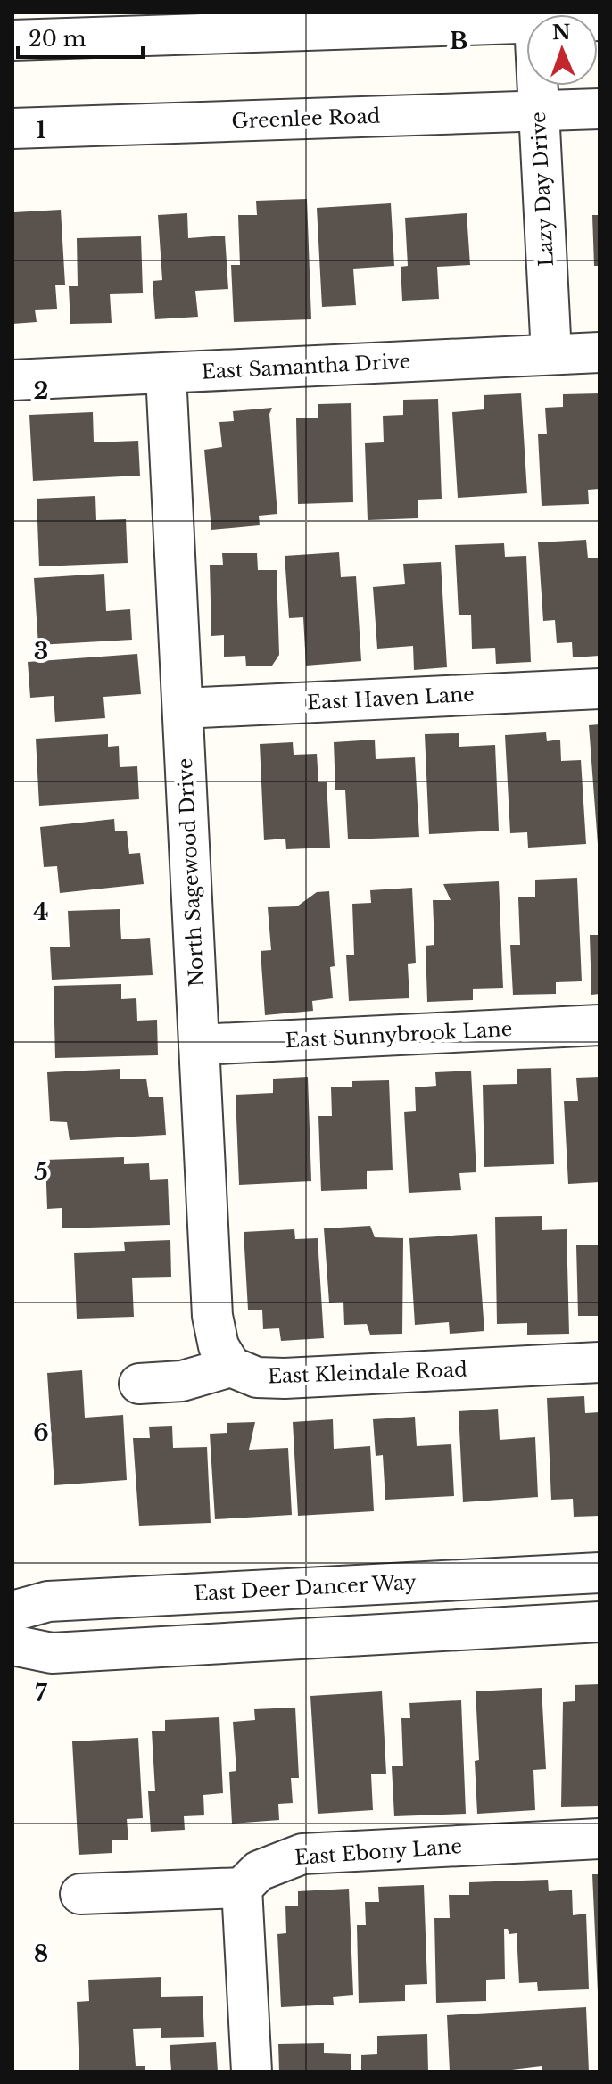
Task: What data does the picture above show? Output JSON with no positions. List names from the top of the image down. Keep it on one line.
{"streets":{"street":["Greenlee Road","Lazy Day Drive","East Samantha Drive","East Haven Lane","North Sagewood Drive","East Sunnybrook Lane","East Kleindale Road","East Deer Dancer Way","East Ebony Lane"]},"crossings":[["Greenlee Road","Lazy Day Drive"],["Lazy Day Drive","East Samantha Drive"],["East Samantha Drive","North Sagewood Drive"],["East Haven Lane","North Sagewood Drive"],["North Sagewood Drive","East Sunnybrook Lane"],["North Sagewood Drive","East Kleindale Road"]],"scale_bar":"20 m","north":"top","grid":{"columns":["B"],"rows":["1","2","3","4","5","6","7","8"]}}
